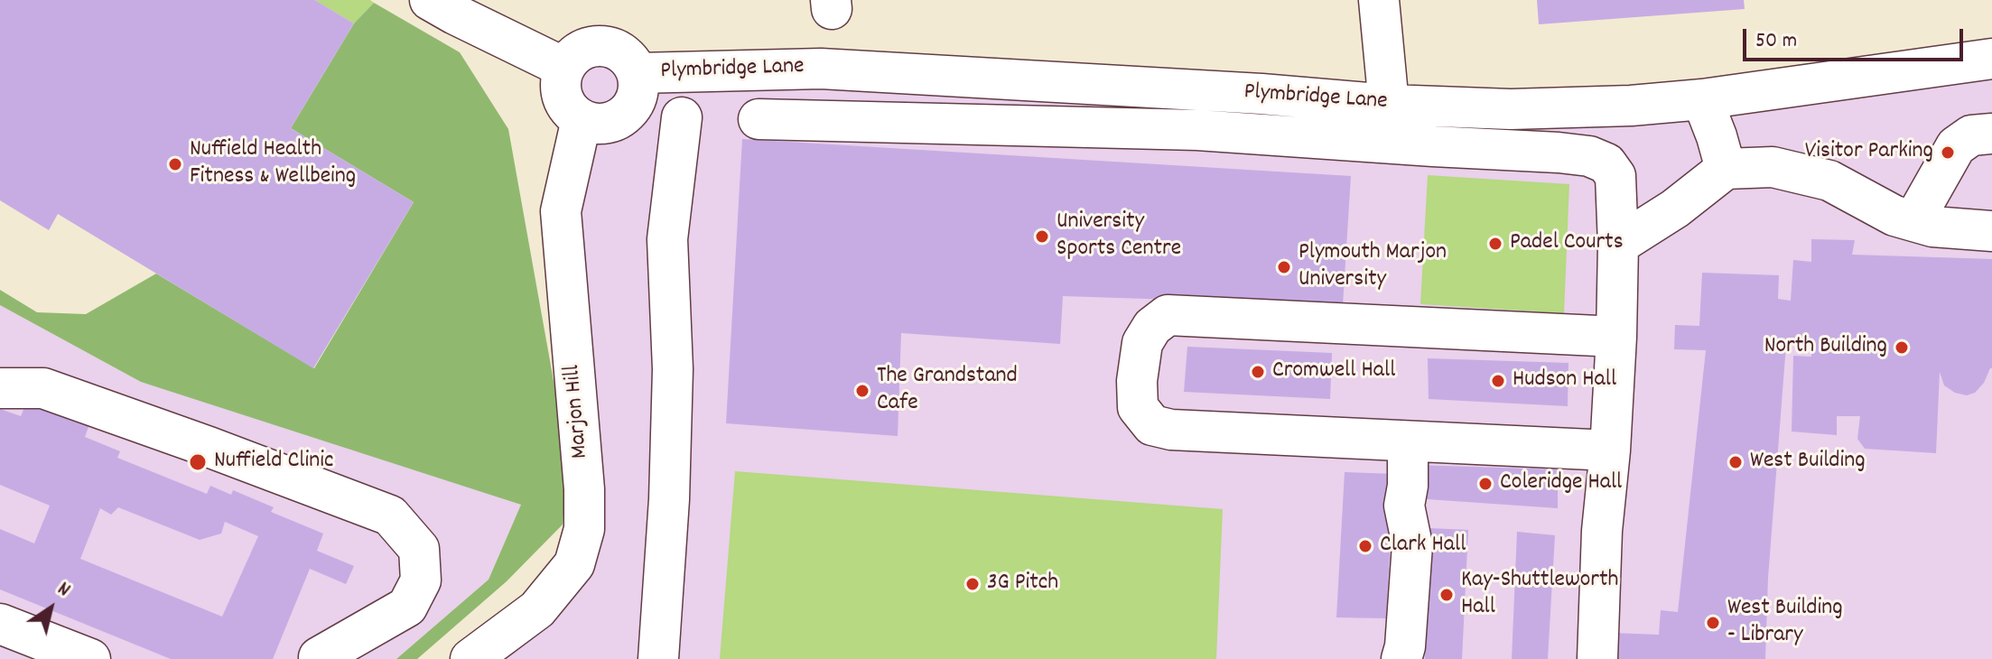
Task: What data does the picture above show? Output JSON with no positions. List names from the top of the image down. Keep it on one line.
{"streets":{"street":["Plymbridge Lane","Marjon Hill"]},"crossings":[["Plymbridge Lane","Marjon Hill"]],"places":["Visitor Parking","Nuffield Health Fitness & Wellbeing","University Sports Centre","Padel Courts","Plymouth Marjon University","North Building","Cromwell Hall","Hudson Hall","The Grandstand Cafe","Nuffield Clinic","West Building","Coleridge Hall","Clark Hall","3G Pitch","Kay-Shuttleworth Hall","West Building - Library"],"scale_bar":"50 m","north":"top right"}
